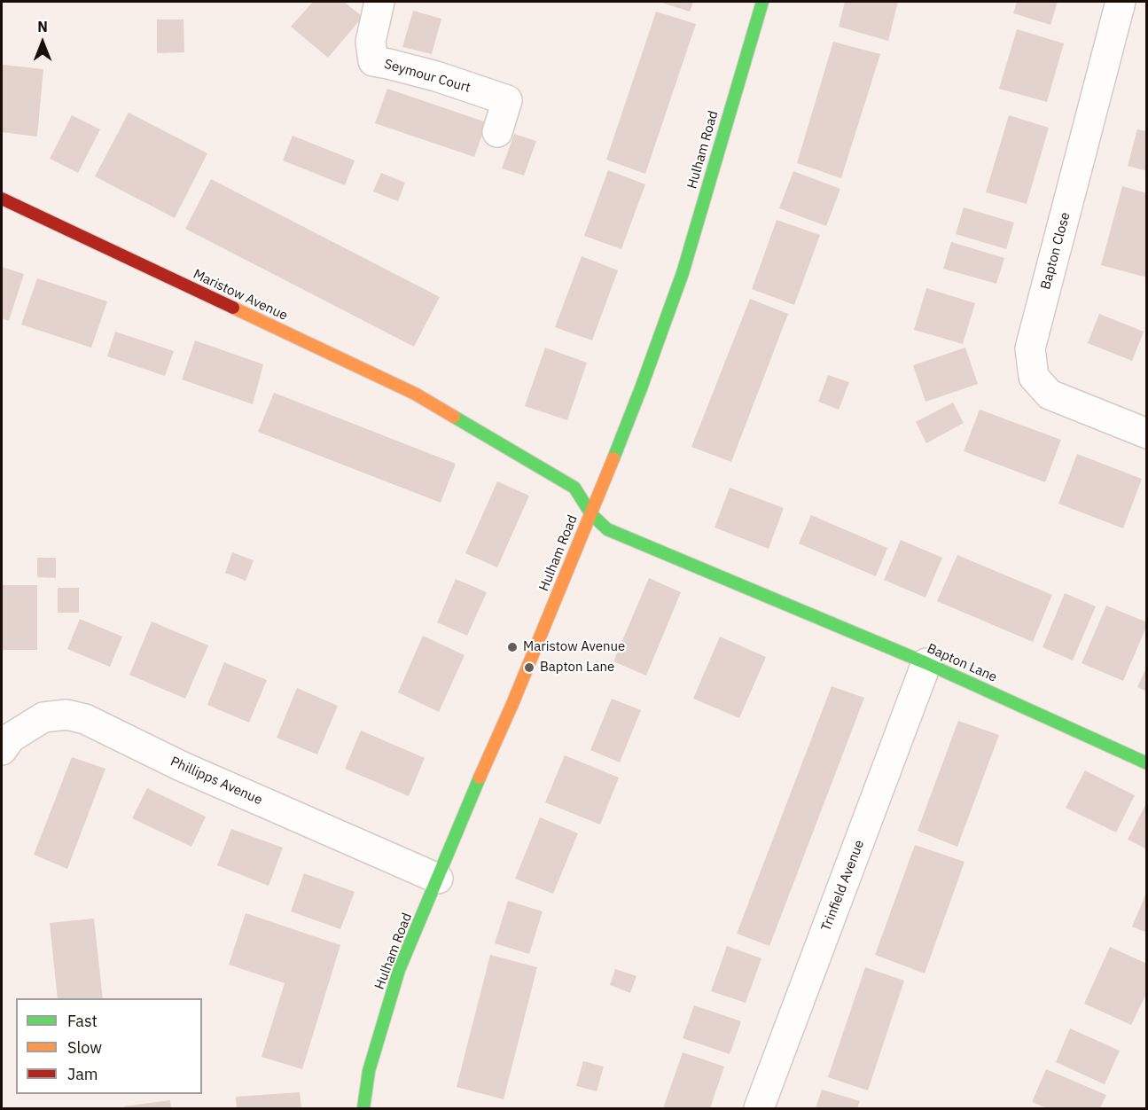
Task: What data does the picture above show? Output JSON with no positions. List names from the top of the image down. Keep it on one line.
{"streets":{"street":["Seymour Court","Hulham Road","Bapton Close","Maristow Avenue","Bapton Lane","Phillipps Avenue","Trinfield Avenue"]},"crossings":[["Hulham Road","Maristow Avenue"],["Hulham Road","Bapton Lane"],["Hulham Road","Phillipps Avenue"],["Maristow Avenue","Bapton Lane"],["Bapton Lane","Trinfield Avenue"]],"places":["Maristow Avenue","Bapton Lane"],"legend":["Fast","Slow","Jam"],"north":"top"}
